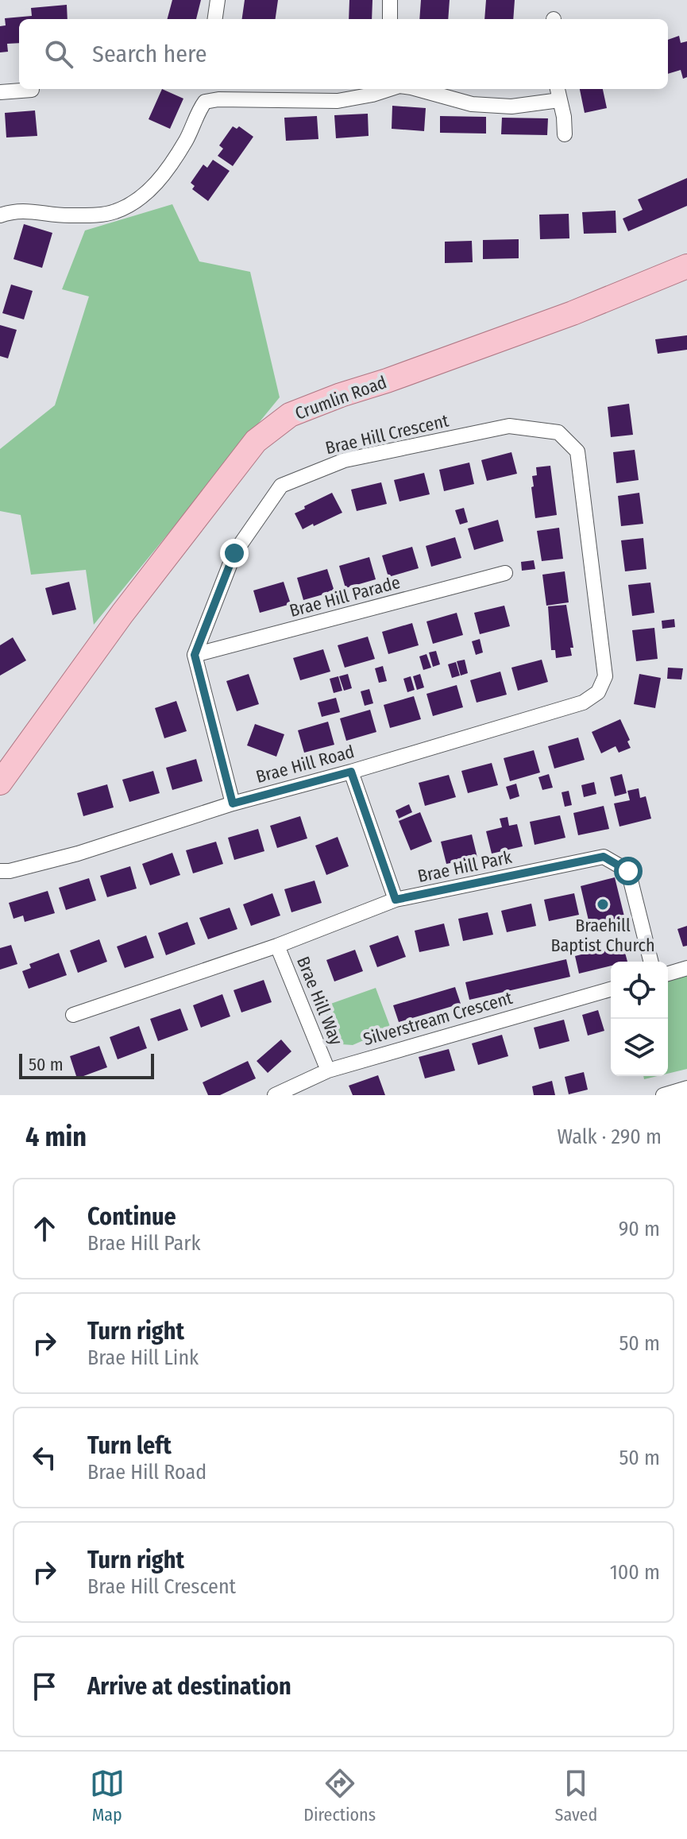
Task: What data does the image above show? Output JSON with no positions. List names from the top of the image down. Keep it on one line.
{"streets":{"main road":["Crumlin Road"],"street":["Brae Hill Crescent","Brae Hill Parade","Brae Hill Road","Brae Hill Park","Brae Hill Way","Silverstream Crescent"]},"crossings":[["Brae Hill Crescent","Brae Hill Parade"],["Brae Hill Crescent","Brae Hill Road"],["Brae Hill Park","Brae Hill Way"],["Brae Hill Way","Silverstream Crescent"]],"places":["Braehill Baptist Church"],"scale_bar":"50 m","page":{"search":"Search here","scale":"50 m","heading":["4 min","Walk · 290 m"],"list":[["Continue","Brae Hill Park","90 m"],["Turn right","Brae Hill Link","50 m"],["Turn left","Brae Hill Road","50 m"],["Turn right","Brae Hill Crescent","100 m"],"Arrive at destination"],"nav":["Map","Directions","Saved"]}}
